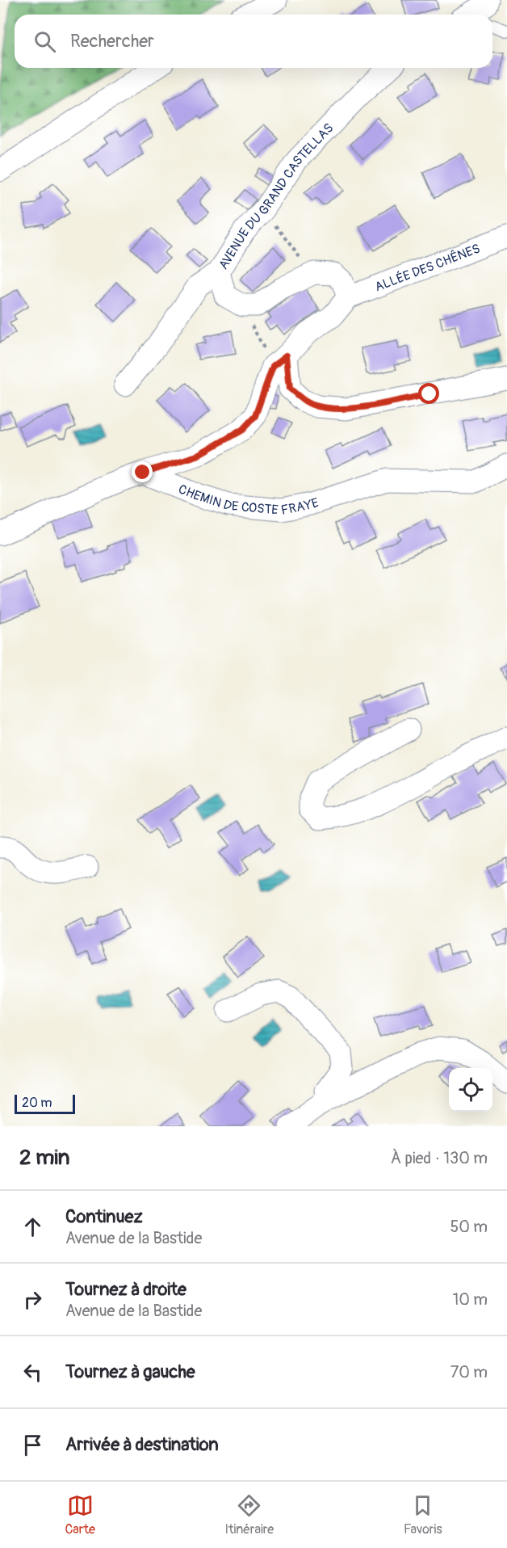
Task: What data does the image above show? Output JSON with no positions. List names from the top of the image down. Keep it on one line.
{"streets":{"street":["AVENUE DU GRAND CASTELLAS","ALLÉE DES CHÊNES","CHEMIN DE COSTE FRAYE"]},"scale_bar":"20 m","page":{"search":"Rechercher","scale":"20 m","heading":["2 min","À pied · 130 m"],"list":[["Continuez","Avenue de la Bastide","50 m"],["Tournez à droite","Avenue de la Bastide","10 m"],["Tournez à gauche","70 m"],"Arrivée à destination"],"nav":["Carte","Itinéraire","Favoris"]}}
